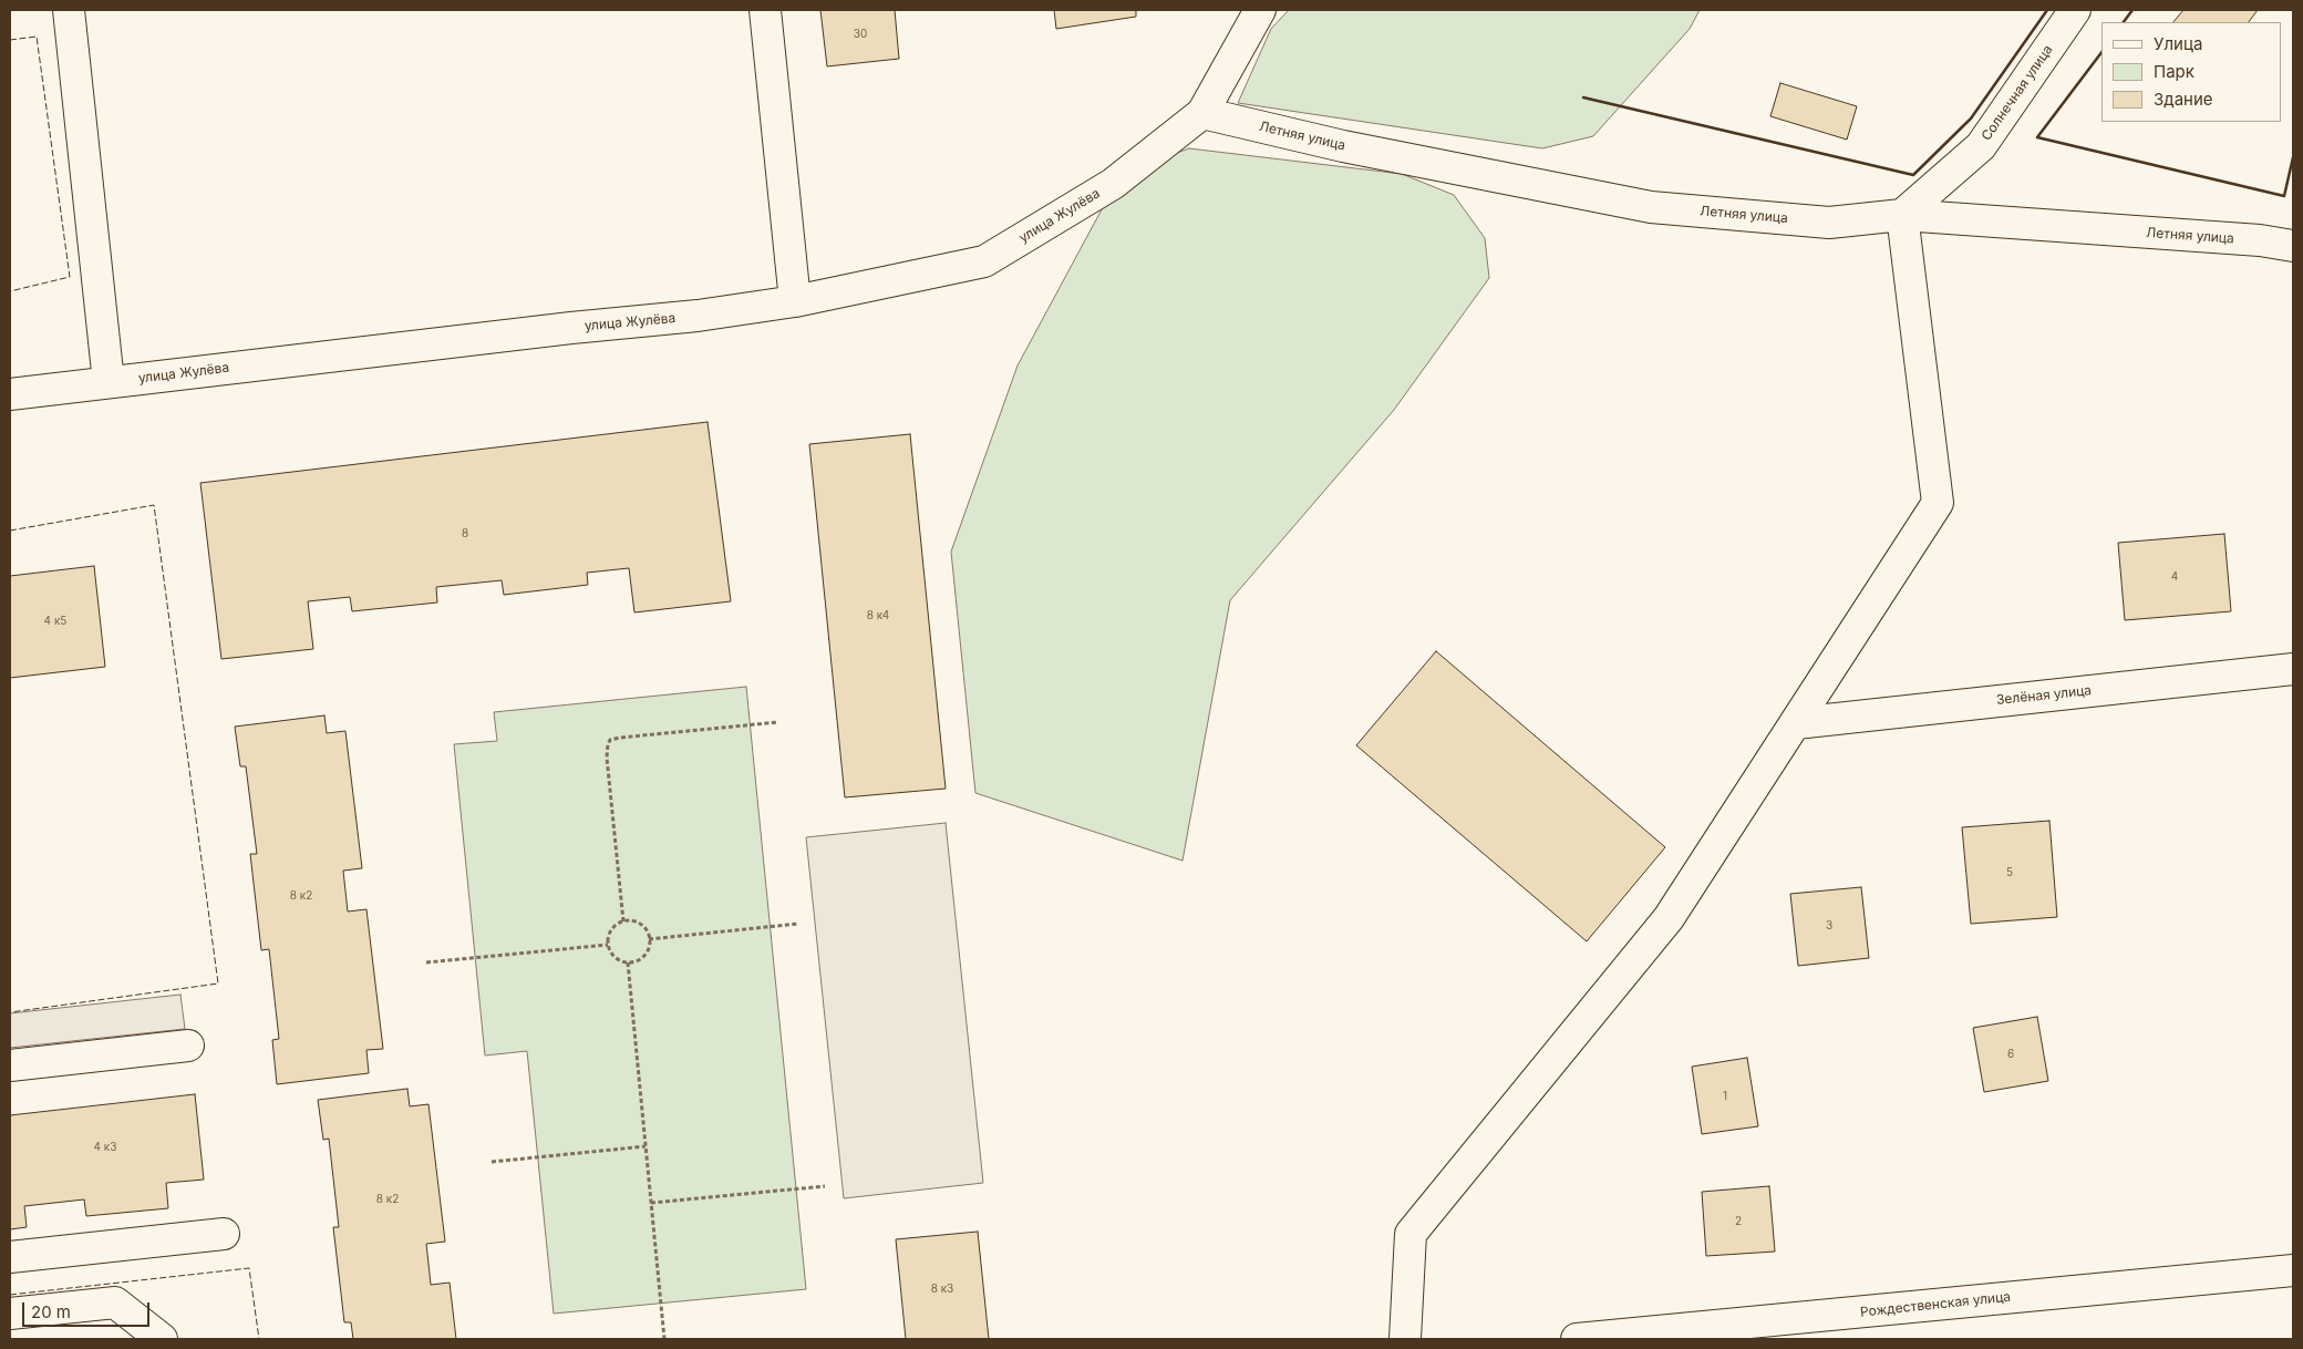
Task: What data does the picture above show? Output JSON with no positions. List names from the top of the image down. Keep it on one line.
{"streets":{"street":["Солнечная улица","Летняя улица","улица Жулёва","Зелёная улица","Рождественская улица"]},"crossings":[["Солнечная улица","Летняя улица"],["Летняя улица","улица Жулёва"]],"house_numbers":["30","8","4","8 к4","4 к5","5","8 к2","3","6","1","4 к3","8 к2","2","8 к3"],"legend":["Улица","Парк","Здание"],"scale_bar":"20 m"}
